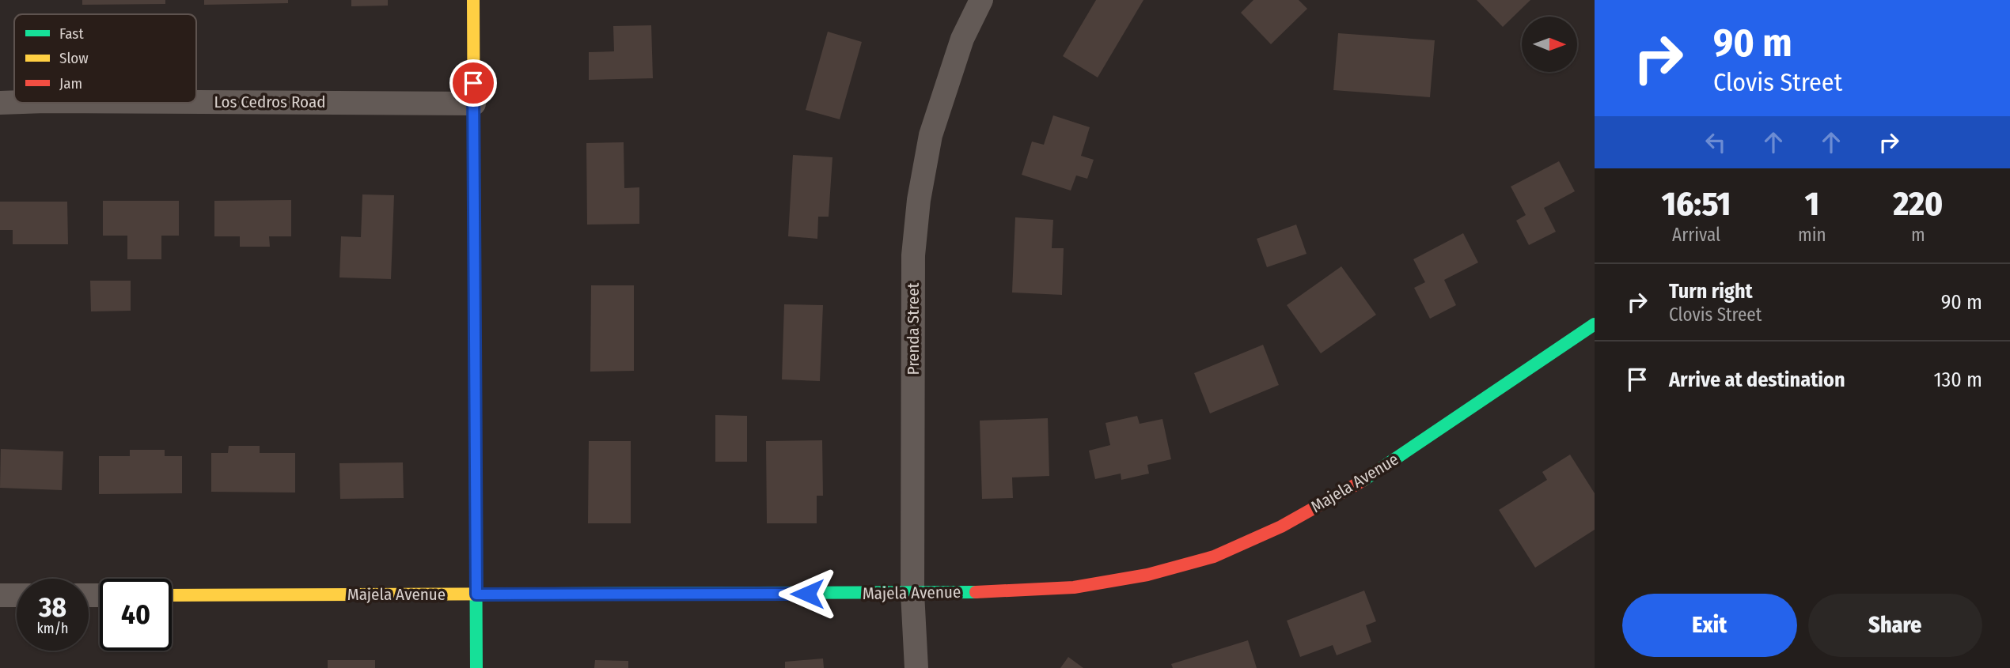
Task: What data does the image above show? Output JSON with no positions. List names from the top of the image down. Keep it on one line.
{"streets":{"street":["Los Cedros Road","Prenda Street","Majela Avenue"]},"crossings":[["Prenda Street","Majela Avenue"]],"legend":["Fast","Slow","Jam"],"north":"right","page":{"turn":["90 m","Clovis Street"],"eta":["16:51","Arrival","1","min","220","m"],"list":[{"name":"Turn right","note":"Clovis Street","value":"90 m"},{"name":"Arrive at destination","value":"130 m"}],"speed":"38 km/h","limit":"40","buttons":["Exit","Share"]}}
